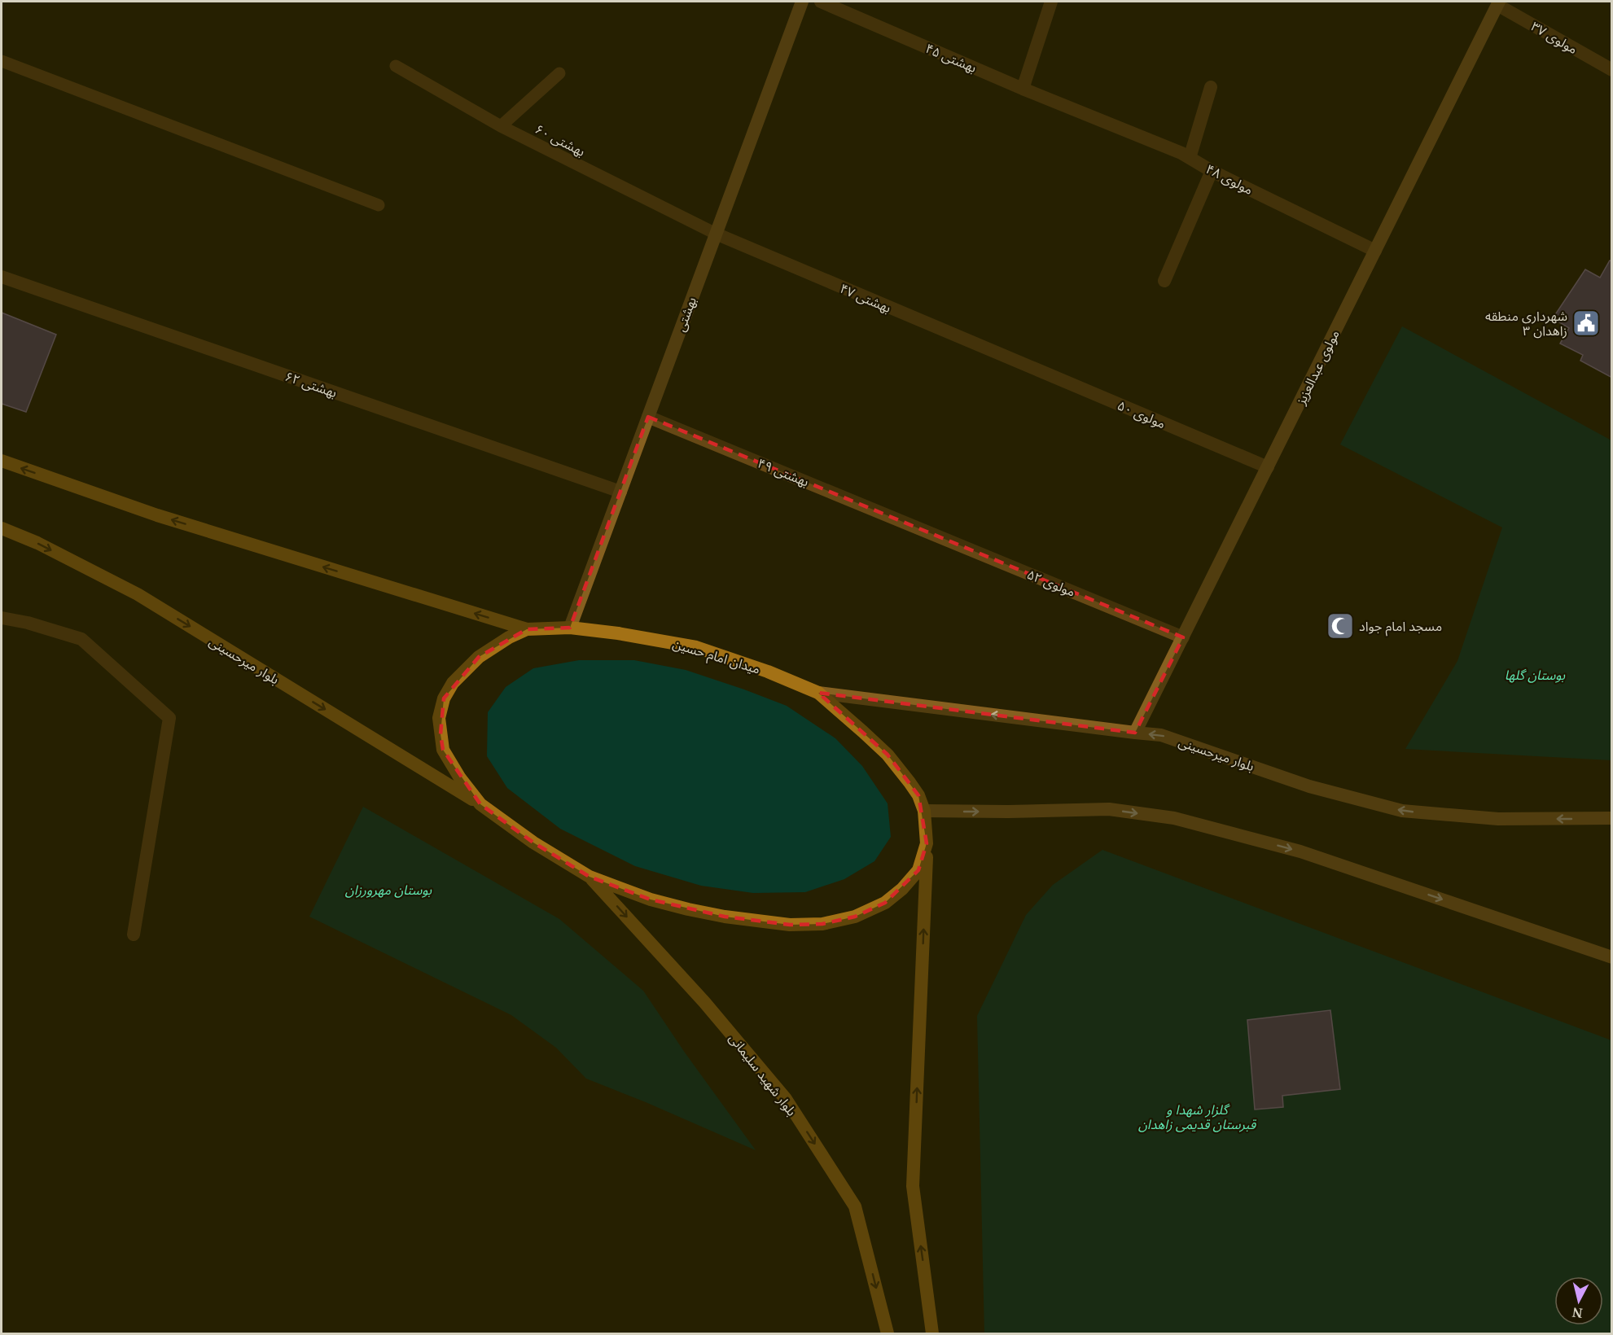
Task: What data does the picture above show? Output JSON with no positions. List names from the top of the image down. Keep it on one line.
{"streets":{"main road":["بهشتی","مولوی عبدالعزیز","میدان امام حسین","بلوار میرحسینی","بلوار شهید سلیمانی"],"street":["مولوی ۳۷","بهشتی ۴۵","مولوی ۴۸","بهشتی ۴۷","بهشتی ۶۲","مولوی ۵۰","بهشتی ۴۹","مولوی ۵۲"],"lane":["بهشتی ۶۰"]},"crossings":[["مولوی ۳۷","مولوی عبدالعزیز"],["بهشتی ۴۵","مولوی ۴۸"],["بهشتی ۶۰","بهشتی ۴۷"],["بهشتی ۶۰","بهشتی"],["مولوی ۴۸","مولوی عبدالعزیز"],["بهشتی ۴۷","بهشتی"],["بهشتی ۴۷","مولوی ۵۰"],["بهشتی","بهشتی ۶۲"],["بهشتی","بهشتی ۴۹"],["بهشتی","میدان امام حسین"],["مولوی عبدالعزیز","مولوی ۵۰"],["مولوی عبدالعزیز","مولوی ۵۲"],["مولوی عبدالعزیز","بلوار میرحسینی"],["بهشتی ۴۹","مولوی ۵۲"],["میدان امام حسین","بلوار میرحسینی"],["میدان امام حسین","بلوار شهید سلیمانی"]],"one_way":["بلوار شهید سلیمانی"],"parks":["بوستان گلها","بوستان مهرورزان","گلزار شهدا و قبرستان قدیمی زاهدان"],"places":{"public building":["شهرداری منطقه ۳ زاهدان"],"mosque":["مسجد امام جواد"]},"north":"bottom"}
